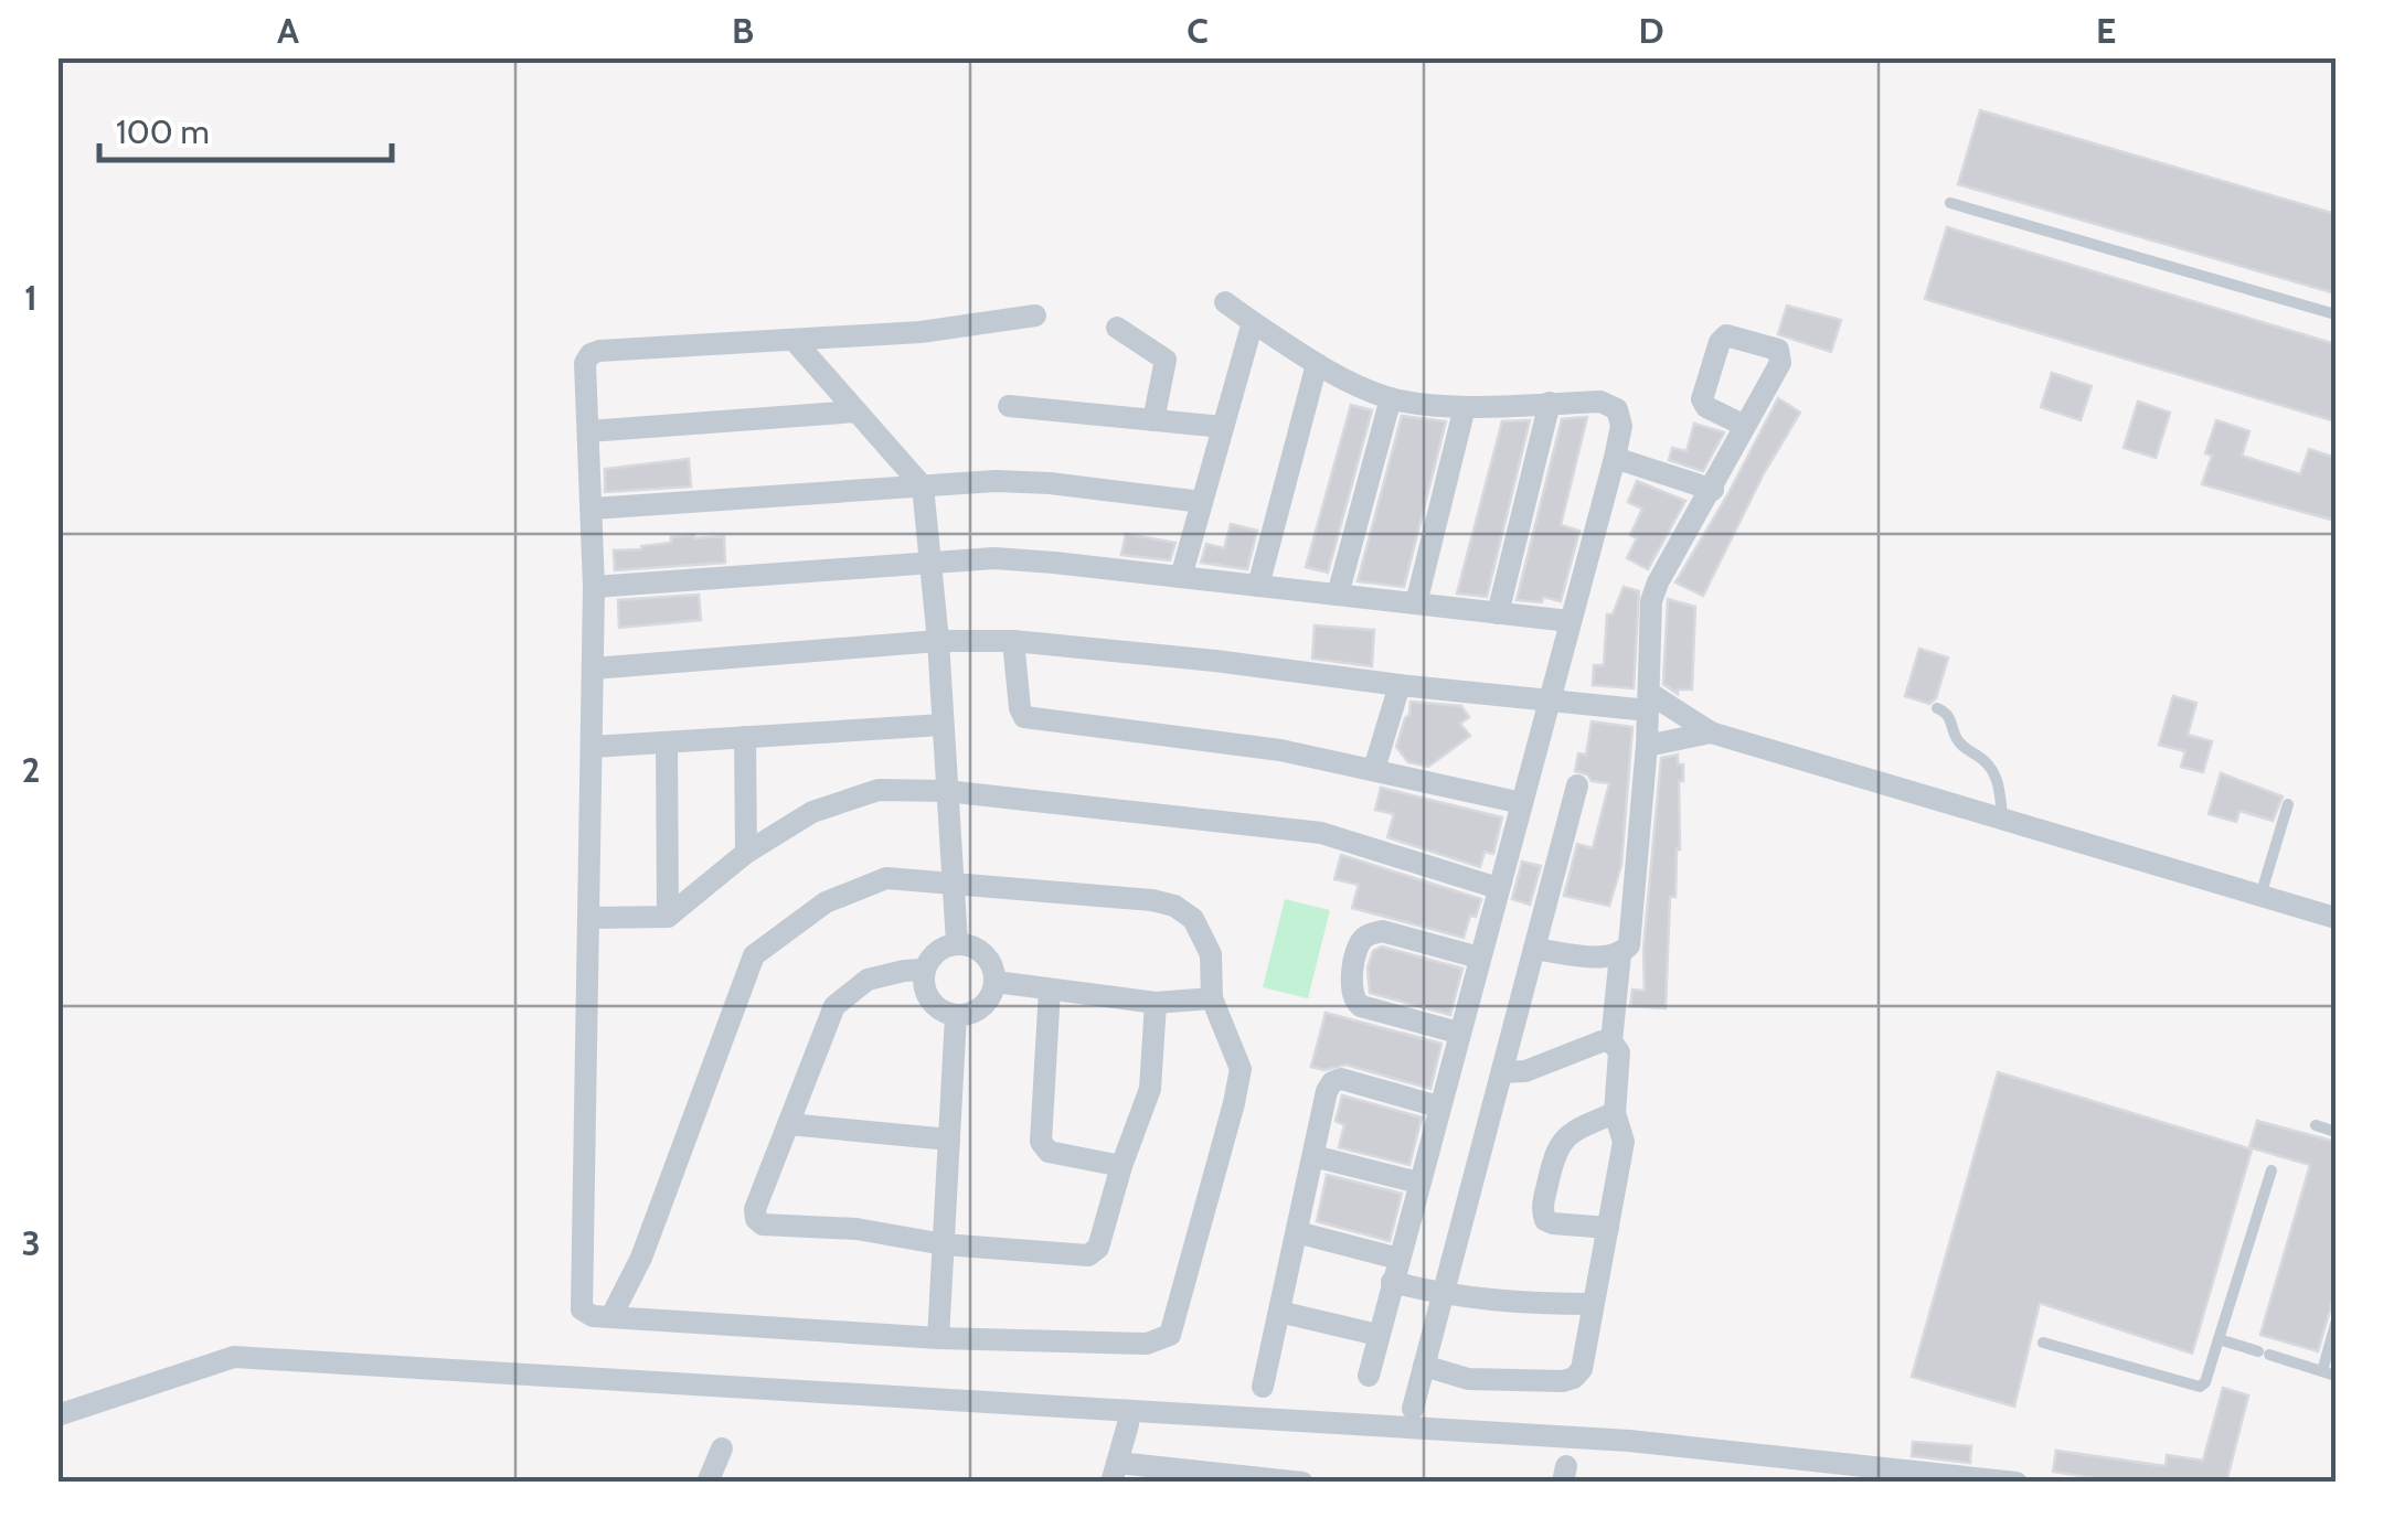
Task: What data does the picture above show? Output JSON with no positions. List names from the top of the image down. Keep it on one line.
{"scale_bar":"100 m","grid":{"columns":["A","B","C","D","E"],"rows":["1","2","3"]}}
